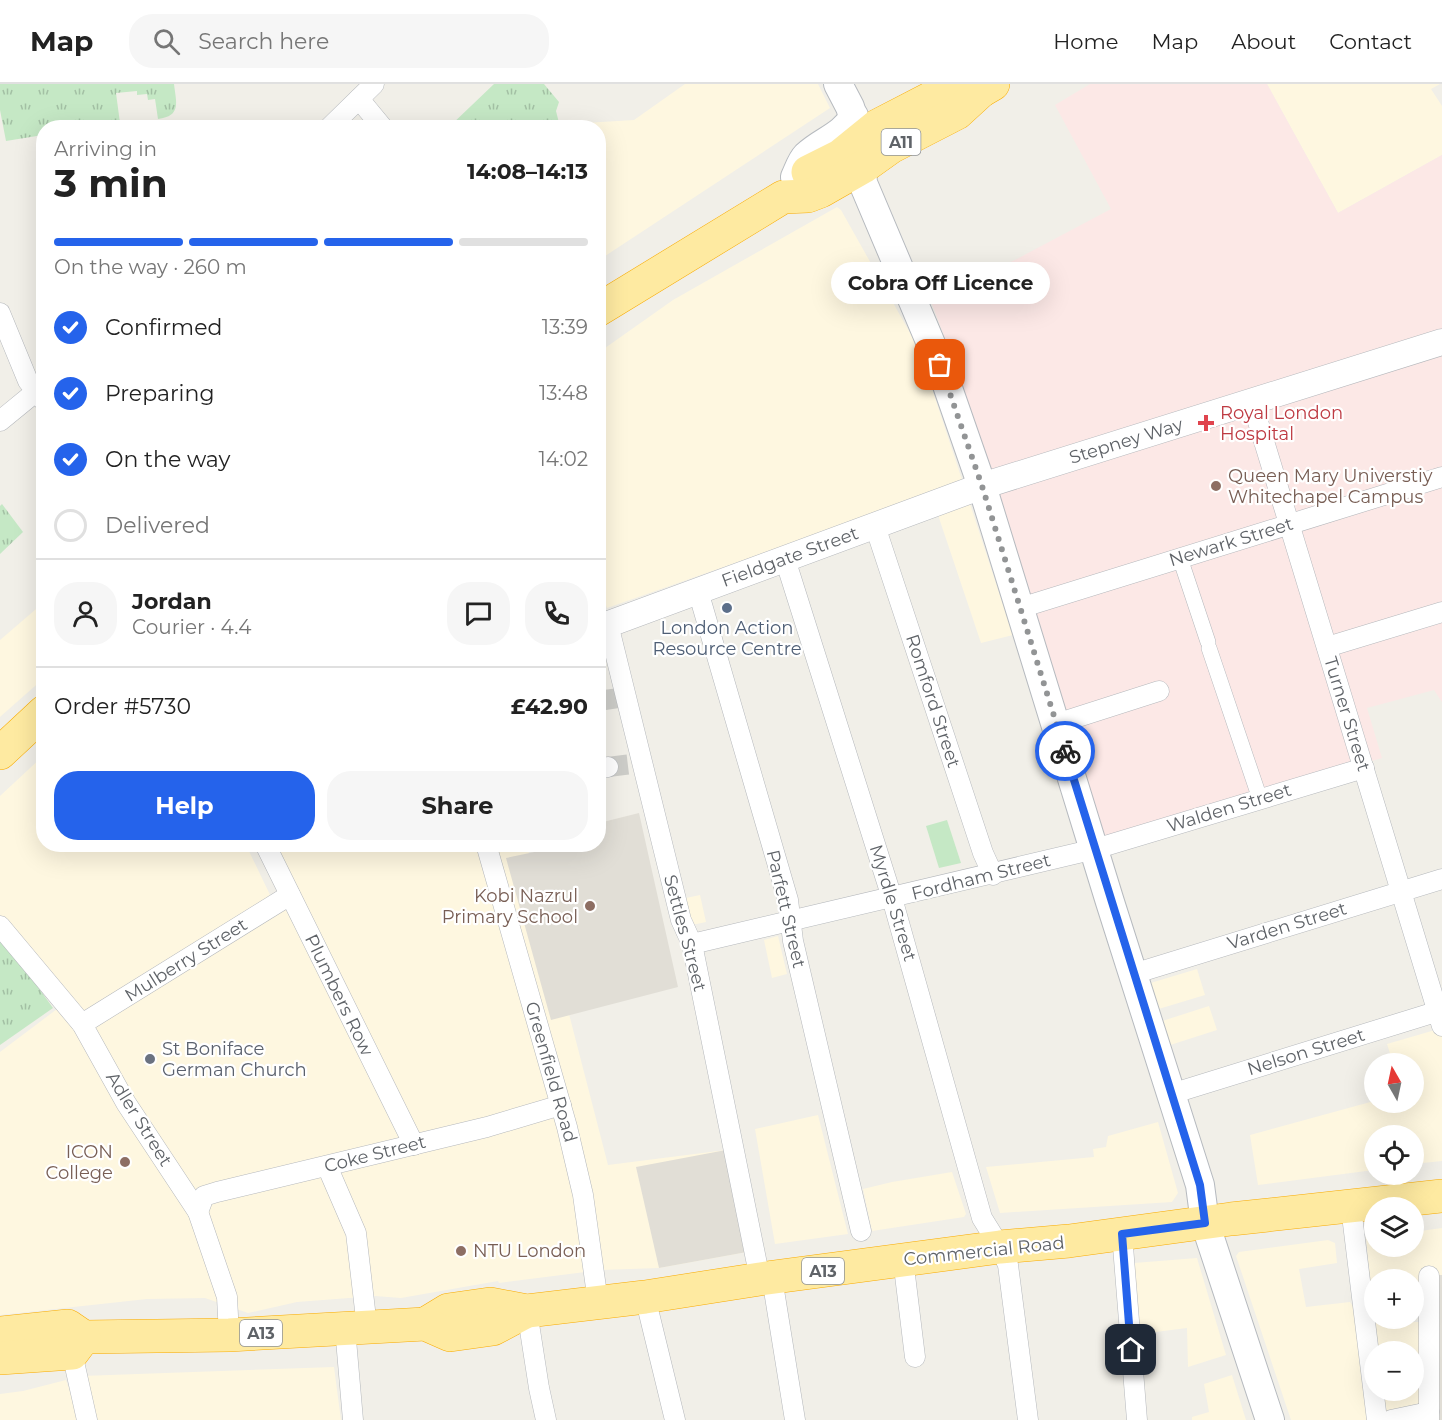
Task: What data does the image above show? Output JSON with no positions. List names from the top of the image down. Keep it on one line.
{"streets":{"highway":["A11","Commercial Road","A13"],"street":["Stepney Way","Newark Street","Fieldgate Street","Romford Street","Turner Street","Walden Street","Fordham Street","Myrdle Street","Parfett Street","Varden Street","Settles Street","Mulberry Street","Plumbers Row","Nelson Street","Greenfield Road","Adler Street","Coke Street"]},"crossings":[["Stepney Way","Fieldgate Street"],["Stepney Way","Turner Street"],["Newark Street","Turner Street"],["Fieldgate Street","Romford Street"],["Fieldgate Street","Myrdle Street"],["Fieldgate Street","Parfett Street"],["Romford Street","Fordham Street"],["Turner Street","Walden Street"],["Turner Street","Varden Street"],["Turner Street","Nelson Street"],["Walden Street","Fordham Street"],["Fordham Street","Myrdle Street"],["Fordham Street","Parfett Street"],["Fordham Street","Settles Street"],["Myrdle Street","Commercial Road"],["Settles Street","Commercial Road"],["Mulberry Street","Plumbers Row"],["Mulberry Street","Adler Street"],["Plumbers Row","Coke Street"],["Greenfield Road","Coke Street"],["Greenfield Road","Commercial Road"],["Adler Street","Coke Street"],["Adler Street","Commercial Road"]],"places":{"other":["Cobra Off Licence","Queen Mary Universtiy Whitechapel Campus","London Action Resource Centre","Kobi Nazrul Primary School","St Boniface German Church","ICON College","NTU London"],"health":["Royal London Hospital"]},"north":"top","page":{"header":"Map","search":"Search here","nav":["Home","Map","About","Contact"],"heading":["3 min","Arriving in","14:08–14:13"],"panel":["Jordan","Courier · 4.4","Order #5730","£42.90"],"bar":"On the way · 260 m","bubble":"Cobra Off Licence","list":[["Confirmed","13:39"],["Preparing","13:48"],["On the way","14:02"],"Delivered"],"buttons":["Help","Share"],"map_buttons":["+","−"]}}
